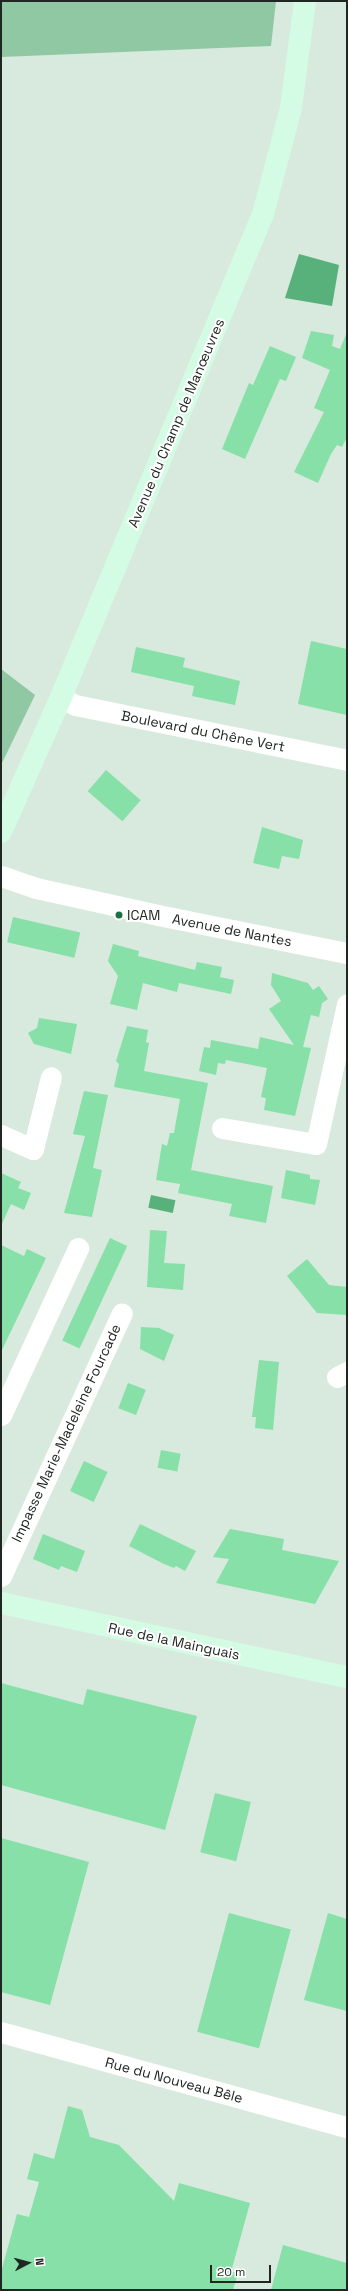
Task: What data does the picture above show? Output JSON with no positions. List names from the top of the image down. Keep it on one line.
{"streets":{"street":["Avenue du Champ de Manœuvres","Boulevard du Chêne Vert","Avenue de Nantes","Impasse Marie-Madeleine Fourcade","Rue de la Mainguais","Rue du Nouveau Bêle"]},"crossings":[["Avenue du Champ de Manœuvres","Boulevard du Chêne Vert"]],"places":["ICAM"],"scale_bar":"20 m","north":"right"}
